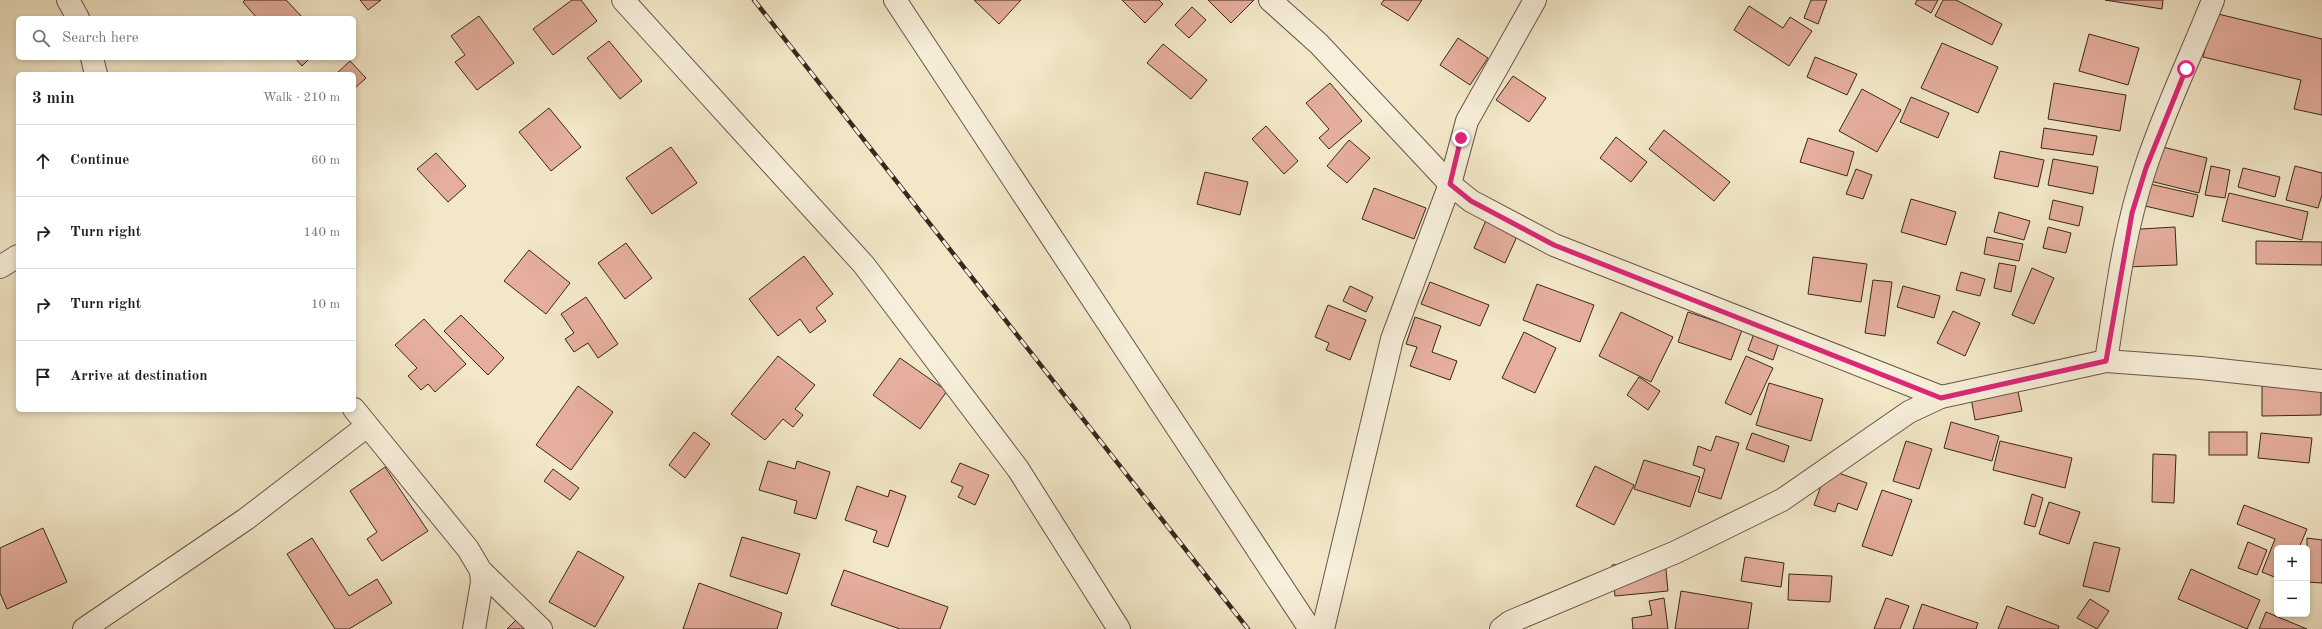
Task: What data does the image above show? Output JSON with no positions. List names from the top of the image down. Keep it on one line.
{"page":{"search":"Search here","heading":["3 min","Walk · 210 m"],"list":[["Continue","60 m"],["Turn right","140 m"],["Turn right","10 m"],"Arrive at destination"],"map_buttons":["+","−"]}}
